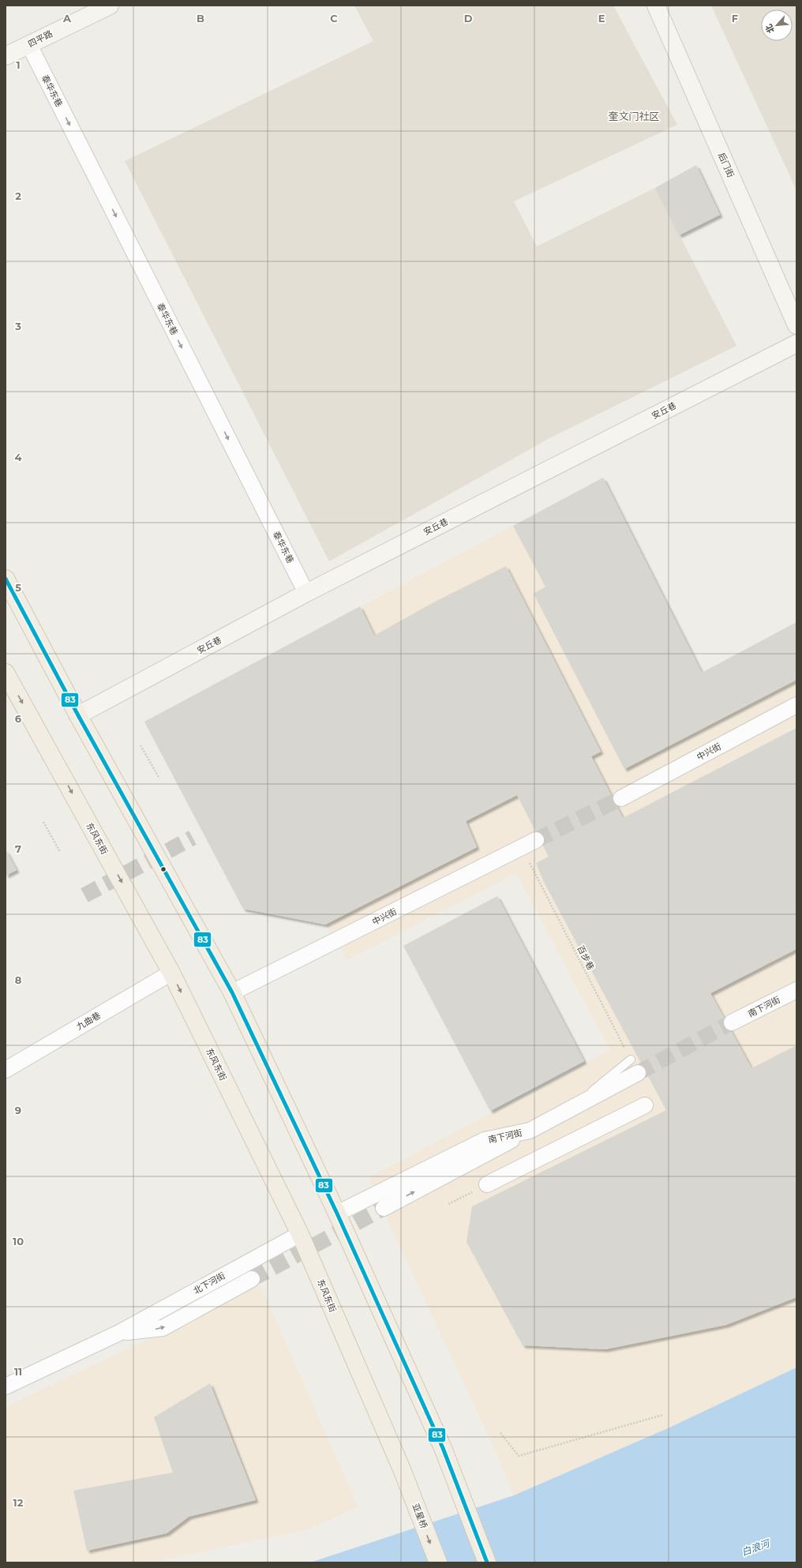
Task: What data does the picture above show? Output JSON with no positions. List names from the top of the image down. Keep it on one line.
{"streets":{"main road":["东风东街","亚星桥"],"street":["四平路","泰华东巷","后门街","安丘巷","中兴街","南下河街","九曲巷","北下河街"],"path":["百步巷"]},"crossings":[["四平路","泰华东巷"],["泰华东巷","安丘巷"],["中兴街","百步巷"],["东风东街","九曲巷"],["东风东街","北下河街"],["东风东街","亚星桥"]],"one_way":["泰华东巷"],"districts":["奎文门社区"],"water":["白浪河"],"lines":["transit line 83"],"north":"bottom left","grid":{"columns":["A","B","C","D","E","F"],"rows":["1","2","3","4","5","6","7","8","9","10","11","12"]}}
